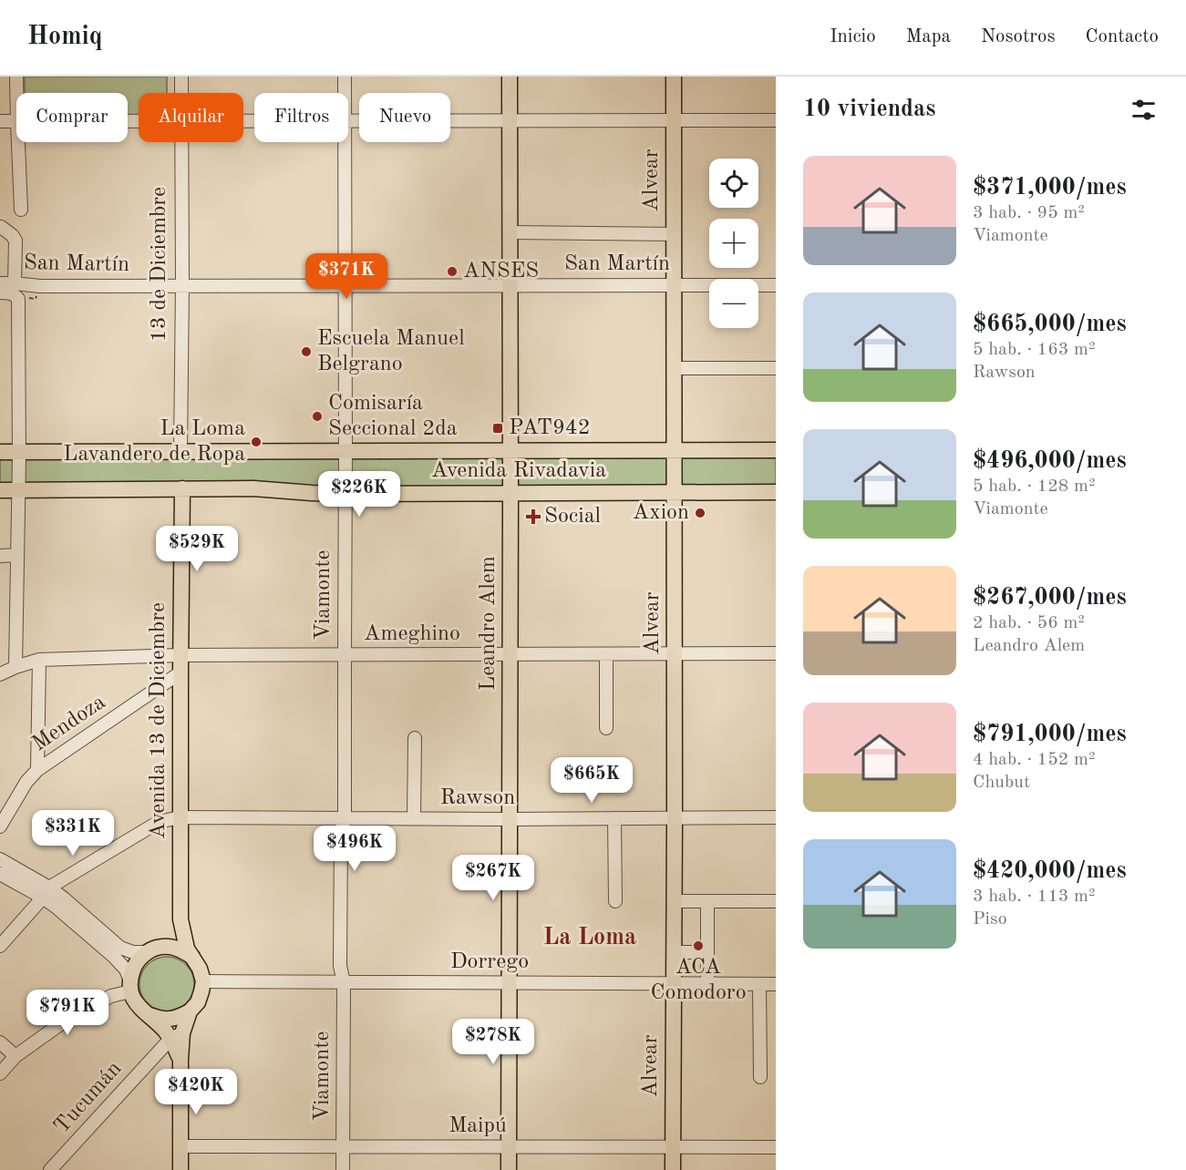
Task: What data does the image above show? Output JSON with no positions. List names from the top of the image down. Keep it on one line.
{"streets":{"main road":["Alvear","Avenida Rivadavia","Leandro Alem","Avenida 13 de Diciembre"],"street":["San Martín","13 de Diciembre","Viamonte","Ameghino","Mendoza","Rawson","Dorrego","Tucumán","Maipú"]},"crossings":[["Alvear","San Martín"],["Alvear","Avenida Rivadavia"],["Alvear","Ameghino"],["Alvear","Rawson"],["Alvear","Dorrego"],["Alvear","Maipú"],["San Martín","13 de Diciembre"],["San Martín","Avenida Rivadavia"],["San Martín","Viamonte"],["San Martín","Leandro Alem"],["13 de Diciembre","Avenida Rivadavia"],["Avenida Rivadavia","Viamonte"],["Avenida Rivadavia","Leandro Alem"],["Avenida Rivadavia","Avenida 13 de Diciembre"],["Viamonte","Ameghino"],["Viamonte","Rawson"],["Viamonte","Dorrego"],["Viamonte","Maipú"],["Leandro Alem","Ameghino"],["Leandro Alem","Rawson"],["Leandro Alem","Dorrego"],["Leandro Alem","Maipú"],["Ameghino","Avenida 13 de Diciembre"],["Avenida 13 de Diciembre","Mendoza"],["Avenida 13 de Diciembre","Rawson"]],"districts":["La Loma"],"places":{"other":["ANSES","Escuela Manuel Belgrano","Comisaría Seccional 2da","La Loma Lavandero de Ropa","Axion","ACA Comodoro"],"transit":["PAT942"],"health":["Social"]},"page":{"header":"Homiq","nav":["Inicio","Mapa","Nosotros","Contacto"],"heading":"10 viviendas","chip":["Comprar","Alquilar","Filtros","Nuevo"],"list":[{"name":"$371,000/mes","note":"3 hab. · 95 m² · Viamonte"},{"name":"$665,000/mes","note":"5 hab. · 163 m² · Rawson"},{"name":"$496,000/mes","note":"5 hab. · 128 m² · Viamonte"},{"name":"$267,000/mes","note":"2 hab. · 56 m² · Leandro Alem"},{"name":"$791,000/mes","note":"4 hab. · 152 m² · Chubut"},{"name":"$420,000/mes","note":"3 hab. · 113 m² · Piso"}],"map_buttons":["+","−"],"price":["$371K","$226K","$529K","$665K","$331K","$496K","$267K","$791K","$278K","$420K"]}}
